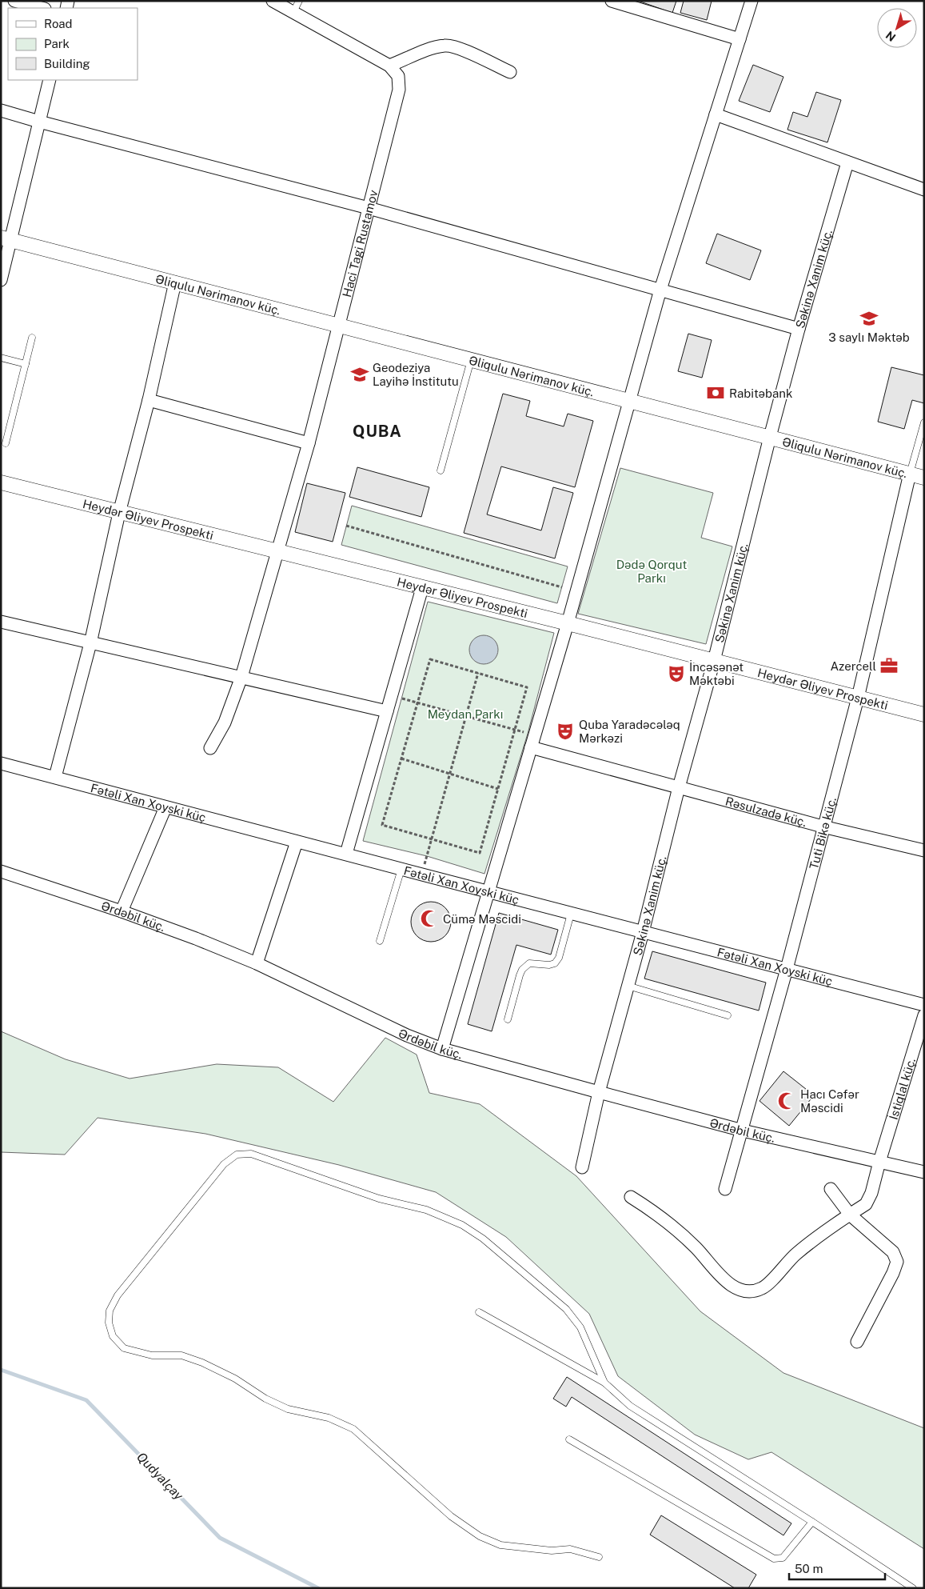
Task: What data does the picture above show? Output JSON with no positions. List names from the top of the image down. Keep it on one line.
{"streets":{"street":["Haci Tagi Rustamov","Səkinə Xanim küç.","Əliqulu Nərimanov küç.","Heydər Əliyev Prospekti","Fətəli Xan Xoyski küç","Rəsulzadə küç.","Tuti Bikə küç.","Ərdəbil küç.","İstiqlal küç."]},"crossings":[["Haci Tagi Rustamov","Əliqulu Nərimanov küç."],["Haci Tagi Rustamov","Heydər Əliyev Prospekti"],["Səkinə Xanim küç.","Əliqulu Nərimanov küç."],["Səkinə Xanim küç.","Heydər Əliyev Prospekti"],["Səkinə Xanim küç.","Fətəli Xan Xoyski küç"],["Səkinə Xanim küç.","Rəsulzadə küç."],["Səkinə Xanim küç.","Ərdəbil küç."],["Əliqulu Nərimanov küç.","Tuti Bikə küç."],["Heydər Əliyev Prospekti","Tuti Bikə küç."],["Fətəli Xan Xoyski küç","Tuti Bikə küç."],["Rəsulzadə küç.","Tuti Bikə küç."],["Tuti Bikə küç.","Ərdəbil küç."],["Ərdəbil küç.","İstiqlal küç."]],"districts":["QUBA"],"water":["Qudyalçay"],"parks":["Dədə Qorqut Parkı","Meydan Parkı"],"places":{"school or university":["3 saylı Məktəb","Geodeziya Layihə İnstitutu"],"bank":["Rabitəbank"],"office":["Azercell"],"theatre":["İncəsənət Məktəbi","Quba Yaradəcələq Mərkəzi"],"mosque":["Cümə Məscidi","Hacı Cəfər Məscidi"]},"legend":["Road","Park","Building"],"scale_bar":"50 m","north":"bottom left"}
